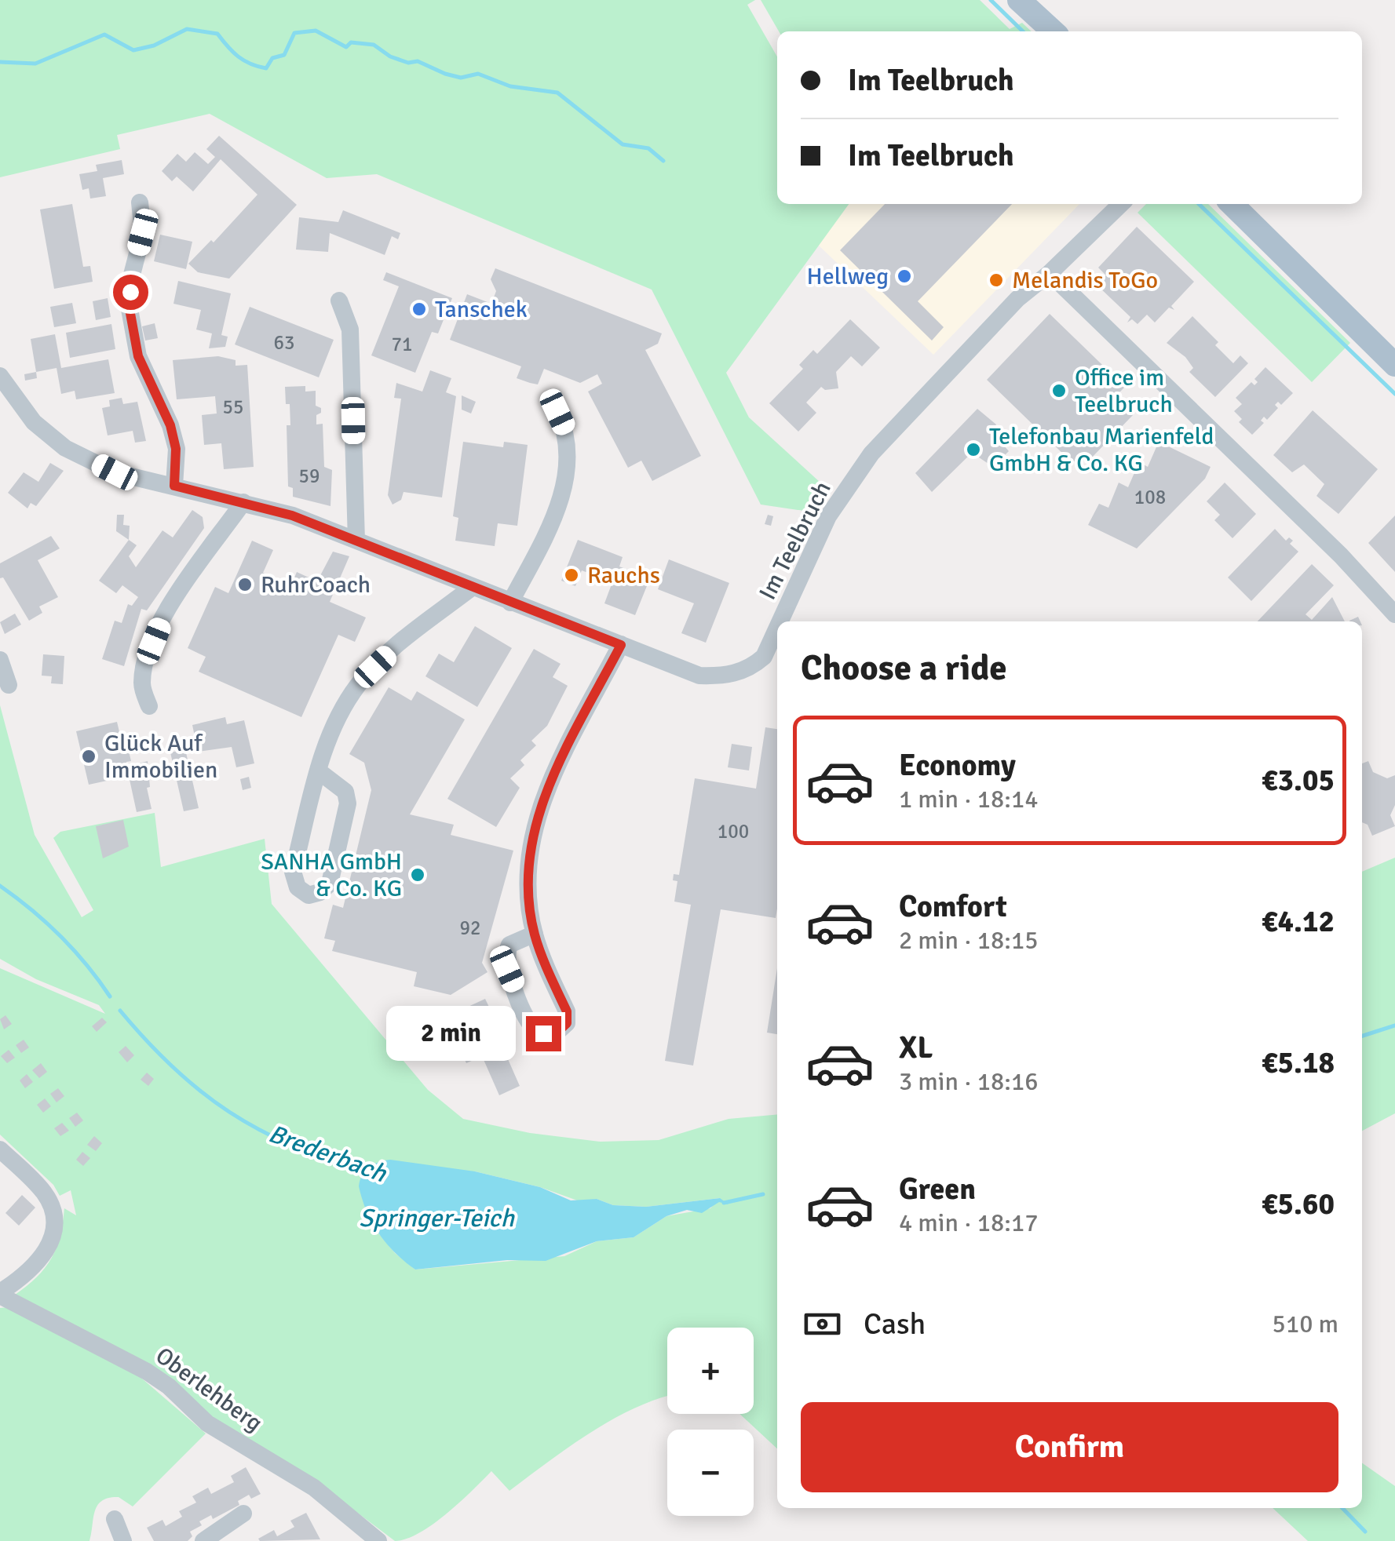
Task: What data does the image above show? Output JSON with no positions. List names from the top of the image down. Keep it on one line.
{"streets":{"street":["Im Teelbruch","Oberlehberg"]},"water":["Brederbach","Springer-Teich"],"places":["Hellweg","Melandis ToGo","Tanschek","Office im Teelbruch","Telefonbau Marienfeld GmbH & Co. KG","Rauchs","RuhrCoach","Glück Auf Immobilien","SANHA GmbH & Co. KG"],"house_numbers":["63","71","55","59","108","100","92"],"page":{"banner":["Im Teelbruch","Im Teelbruch"],"heading":"Choose a ride","list":[{"name":"Economy","note":"1 min · 18:14","value":"€3.05"},{"name":"Comfort","note":"2 min · 18:15","value":"€4.12"},{"name":"XL","note":"3 min · 18:16","value":"€5.18"},{"name":"Green","note":"4 min · 18:17","value":"€5.60"}],"bubble":"2 min","pay":["Cash","510 m"],"map_buttons":["+","−"],"buttons":"Confirm"}}
